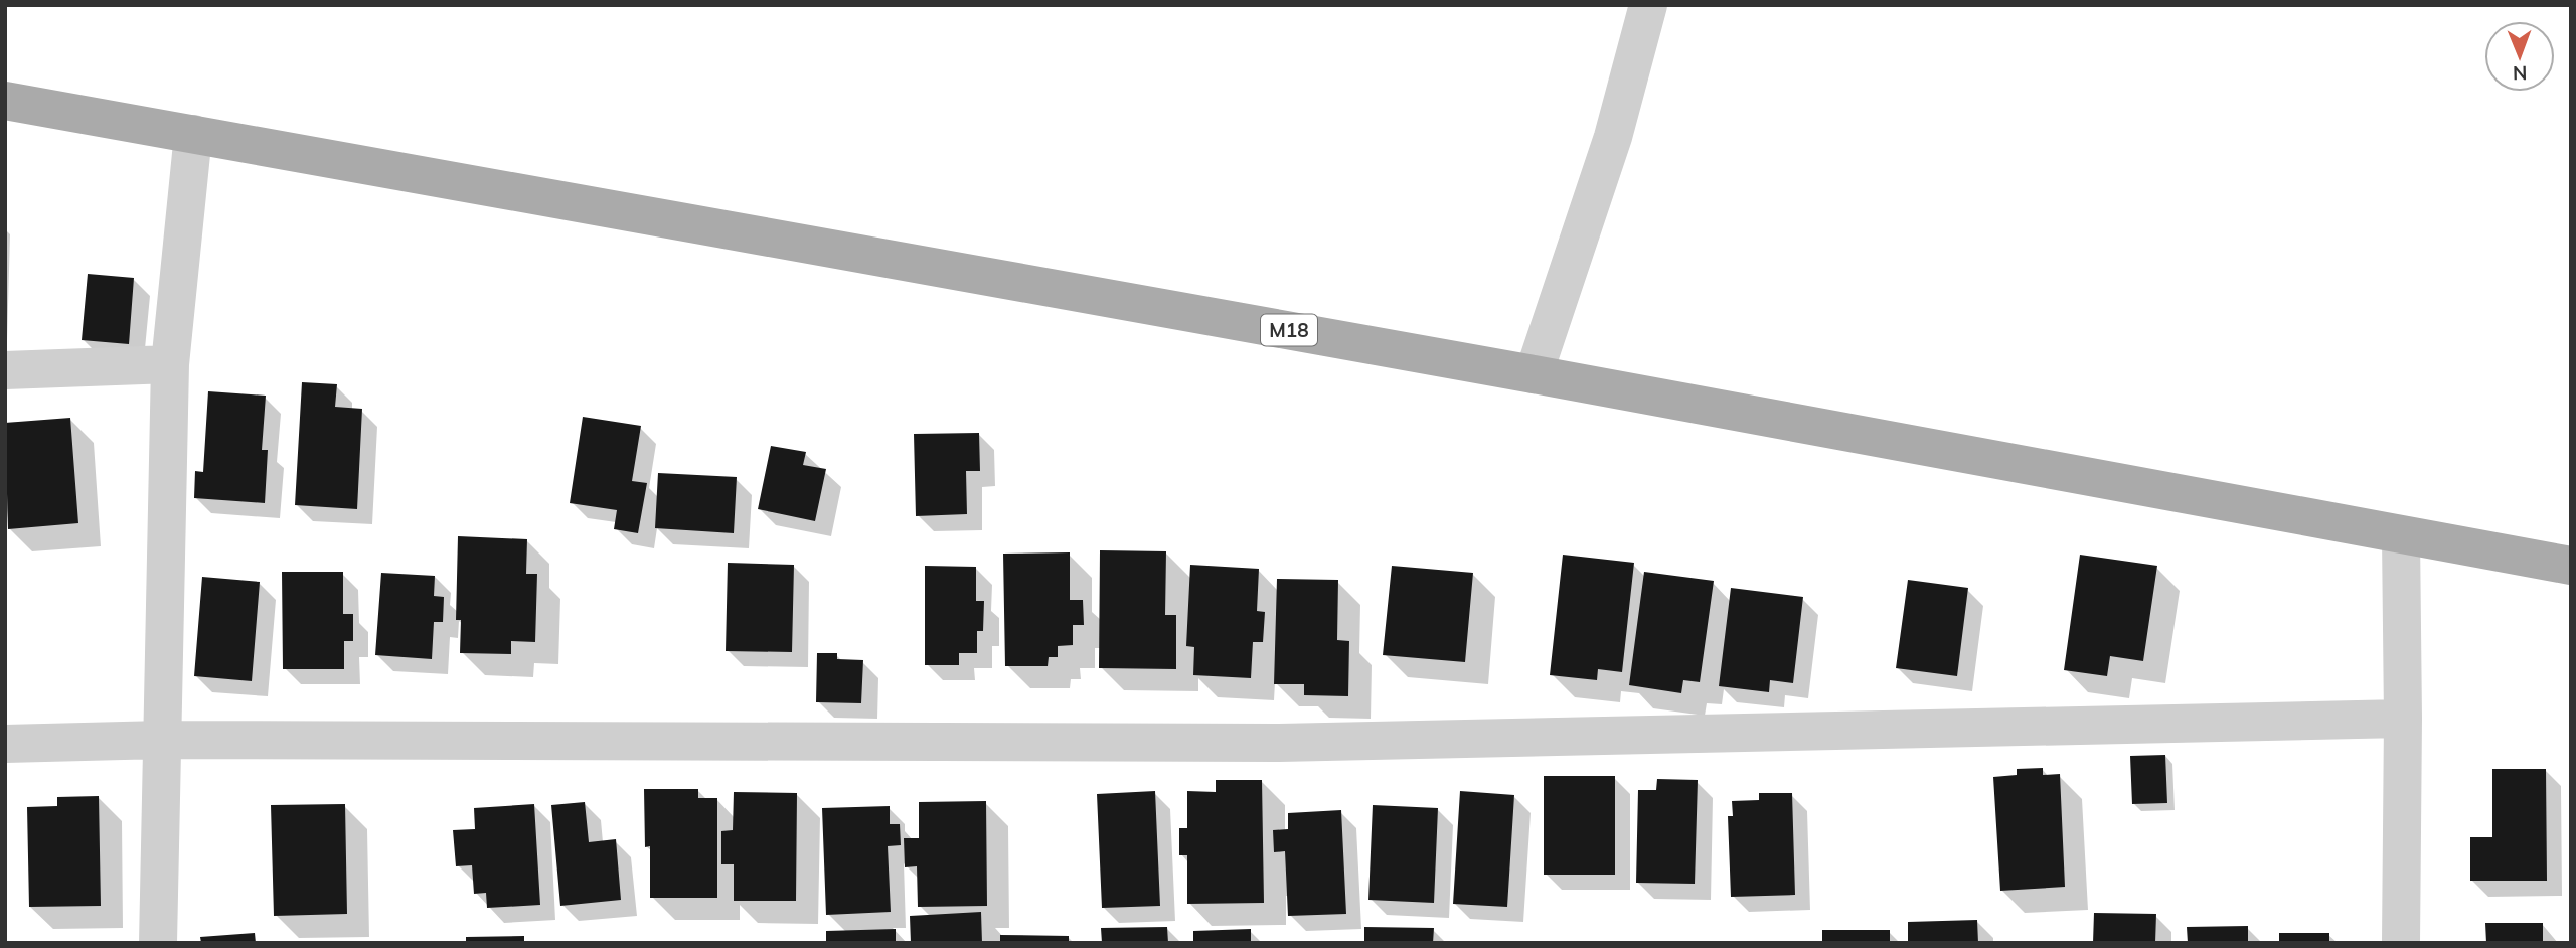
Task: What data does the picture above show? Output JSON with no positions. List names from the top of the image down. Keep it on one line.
{"streets":{"main road":["M18"]},"north":"bottom"}
